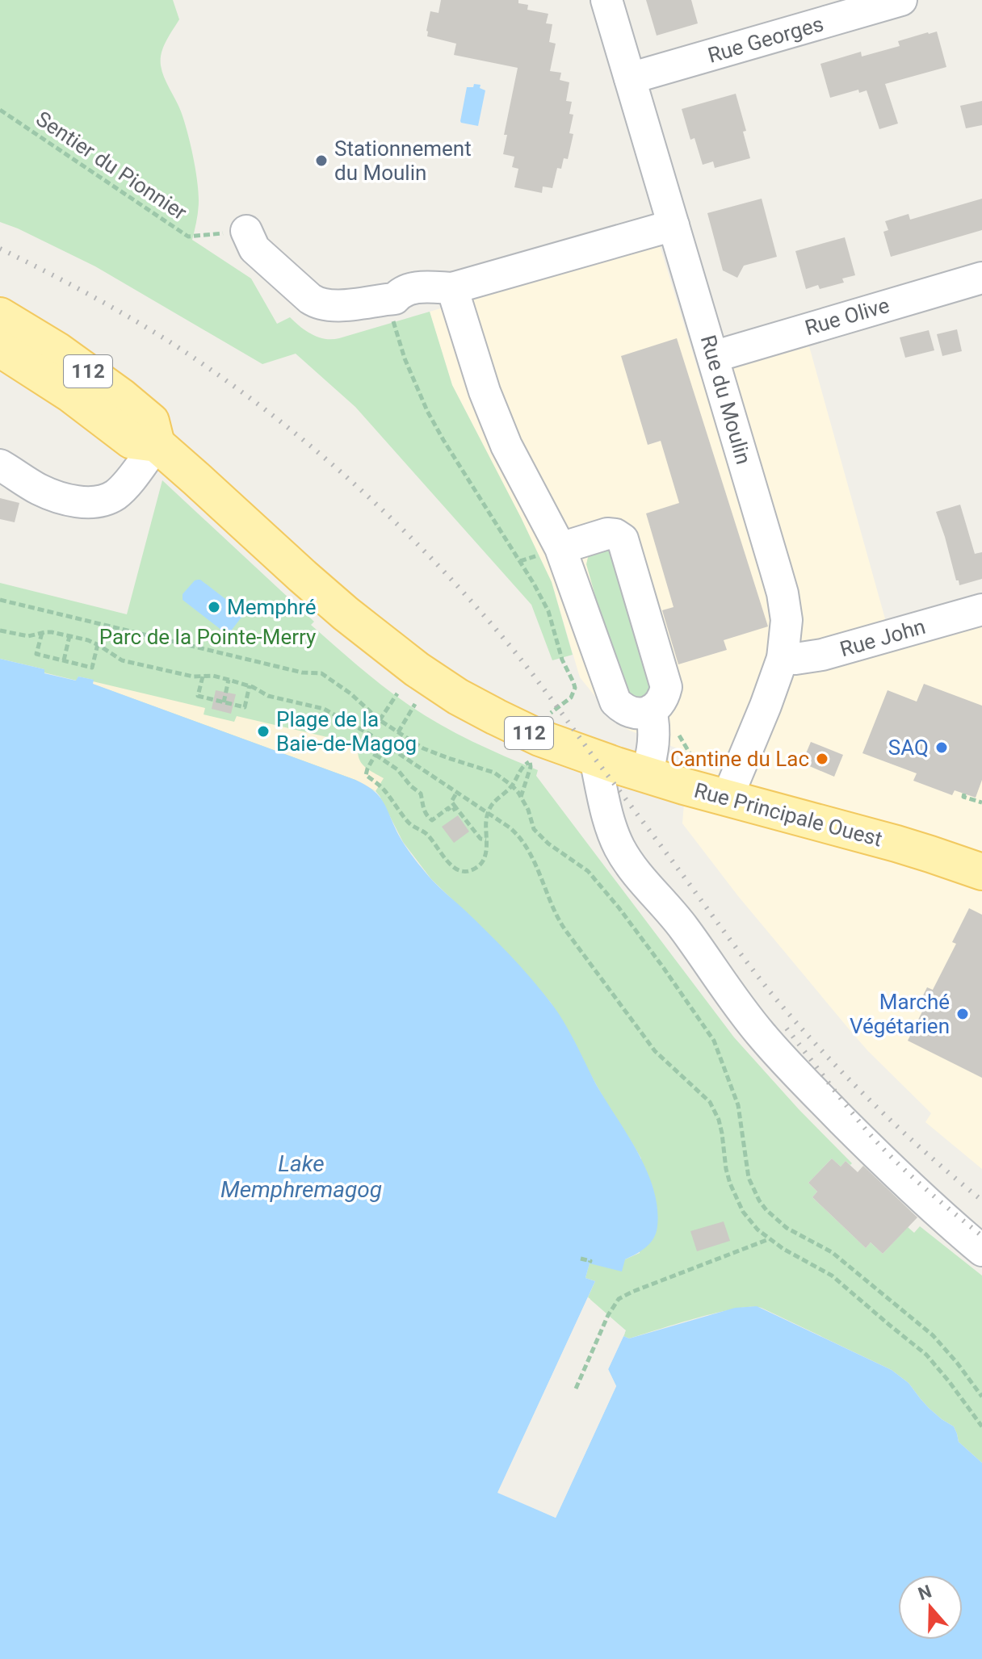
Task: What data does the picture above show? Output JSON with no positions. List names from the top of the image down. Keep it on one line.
{"streets":{"main road":["112","Rue Principale Ouest"],"street":["Rue Georges","Rue Olive","Rue du Moulin","Rue John"],"path":["Sentier du Pionnier"]},"crossings":[["Rue Georges","Rue du Moulin"],["Rue Olive","Rue du Moulin"],["Rue du Moulin","Rue John"],["Rue du Moulin","Rue Principale Ouest"]],"water":["Lake Memphremagog"],"parks":["Parc de la Pointe-Merry"],"places":["Stationnement du Moulin","Memphré","Plage de la Baie-de-Magog","SAQ","Cantine du Lac","Marché Végétarien"],"north":"top"}
